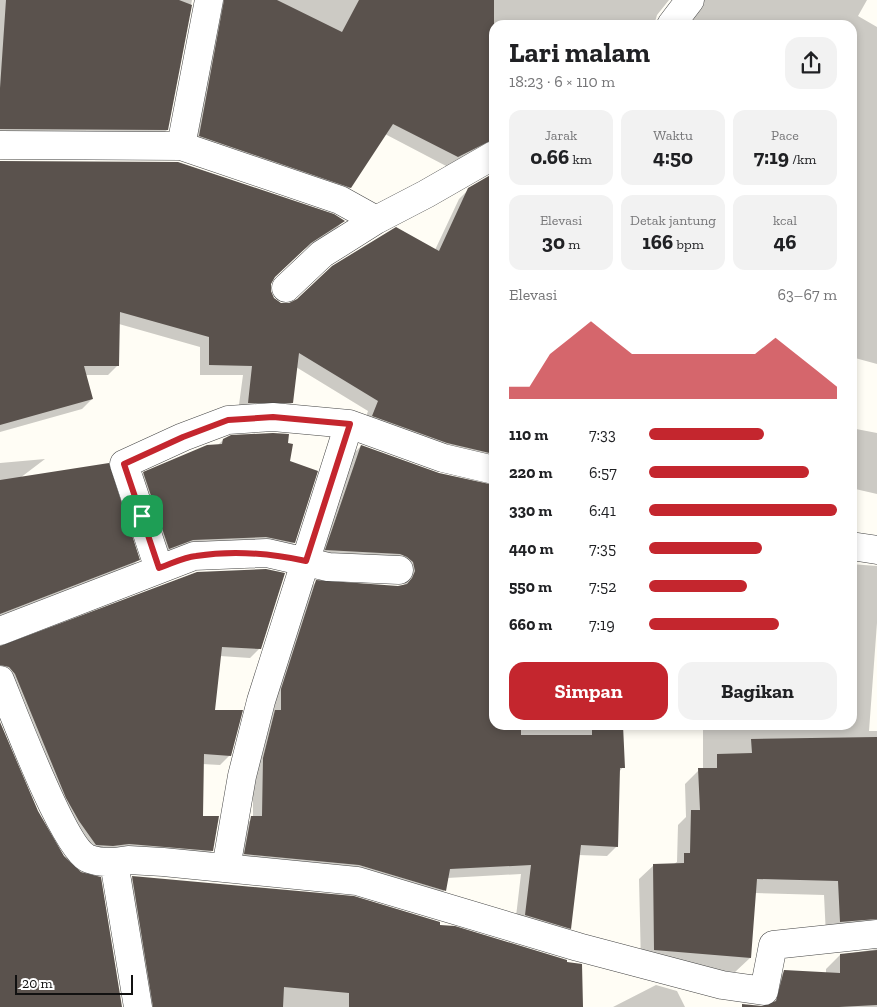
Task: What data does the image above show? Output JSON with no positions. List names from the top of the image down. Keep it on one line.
{"scale_bar":"20 m","page":{"heading":["Lari malam","18:23 · 6 × 110 m"],"stats":[["Jarak","0.66 km"],["Waktu","4:50"],["Pace","7:19 /km"],["Elevasi","30 m"],["Detak jantung","166 bpm"],["kcal","46"]],"chart":["Elevasi","63–67 m"],"list":[{"name":"110 m","note":"7:33"},{"name":"220 m","note":"6:57"},{"name":"330 m","note":"6:41"},{"name":"440 m","note":"7:35"},{"name":"550 m","note":"7:52"},{"name":"660 m","note":"7:19"}],"buttons":["Simpan","Bagikan"],"scale":"20 m"}}
